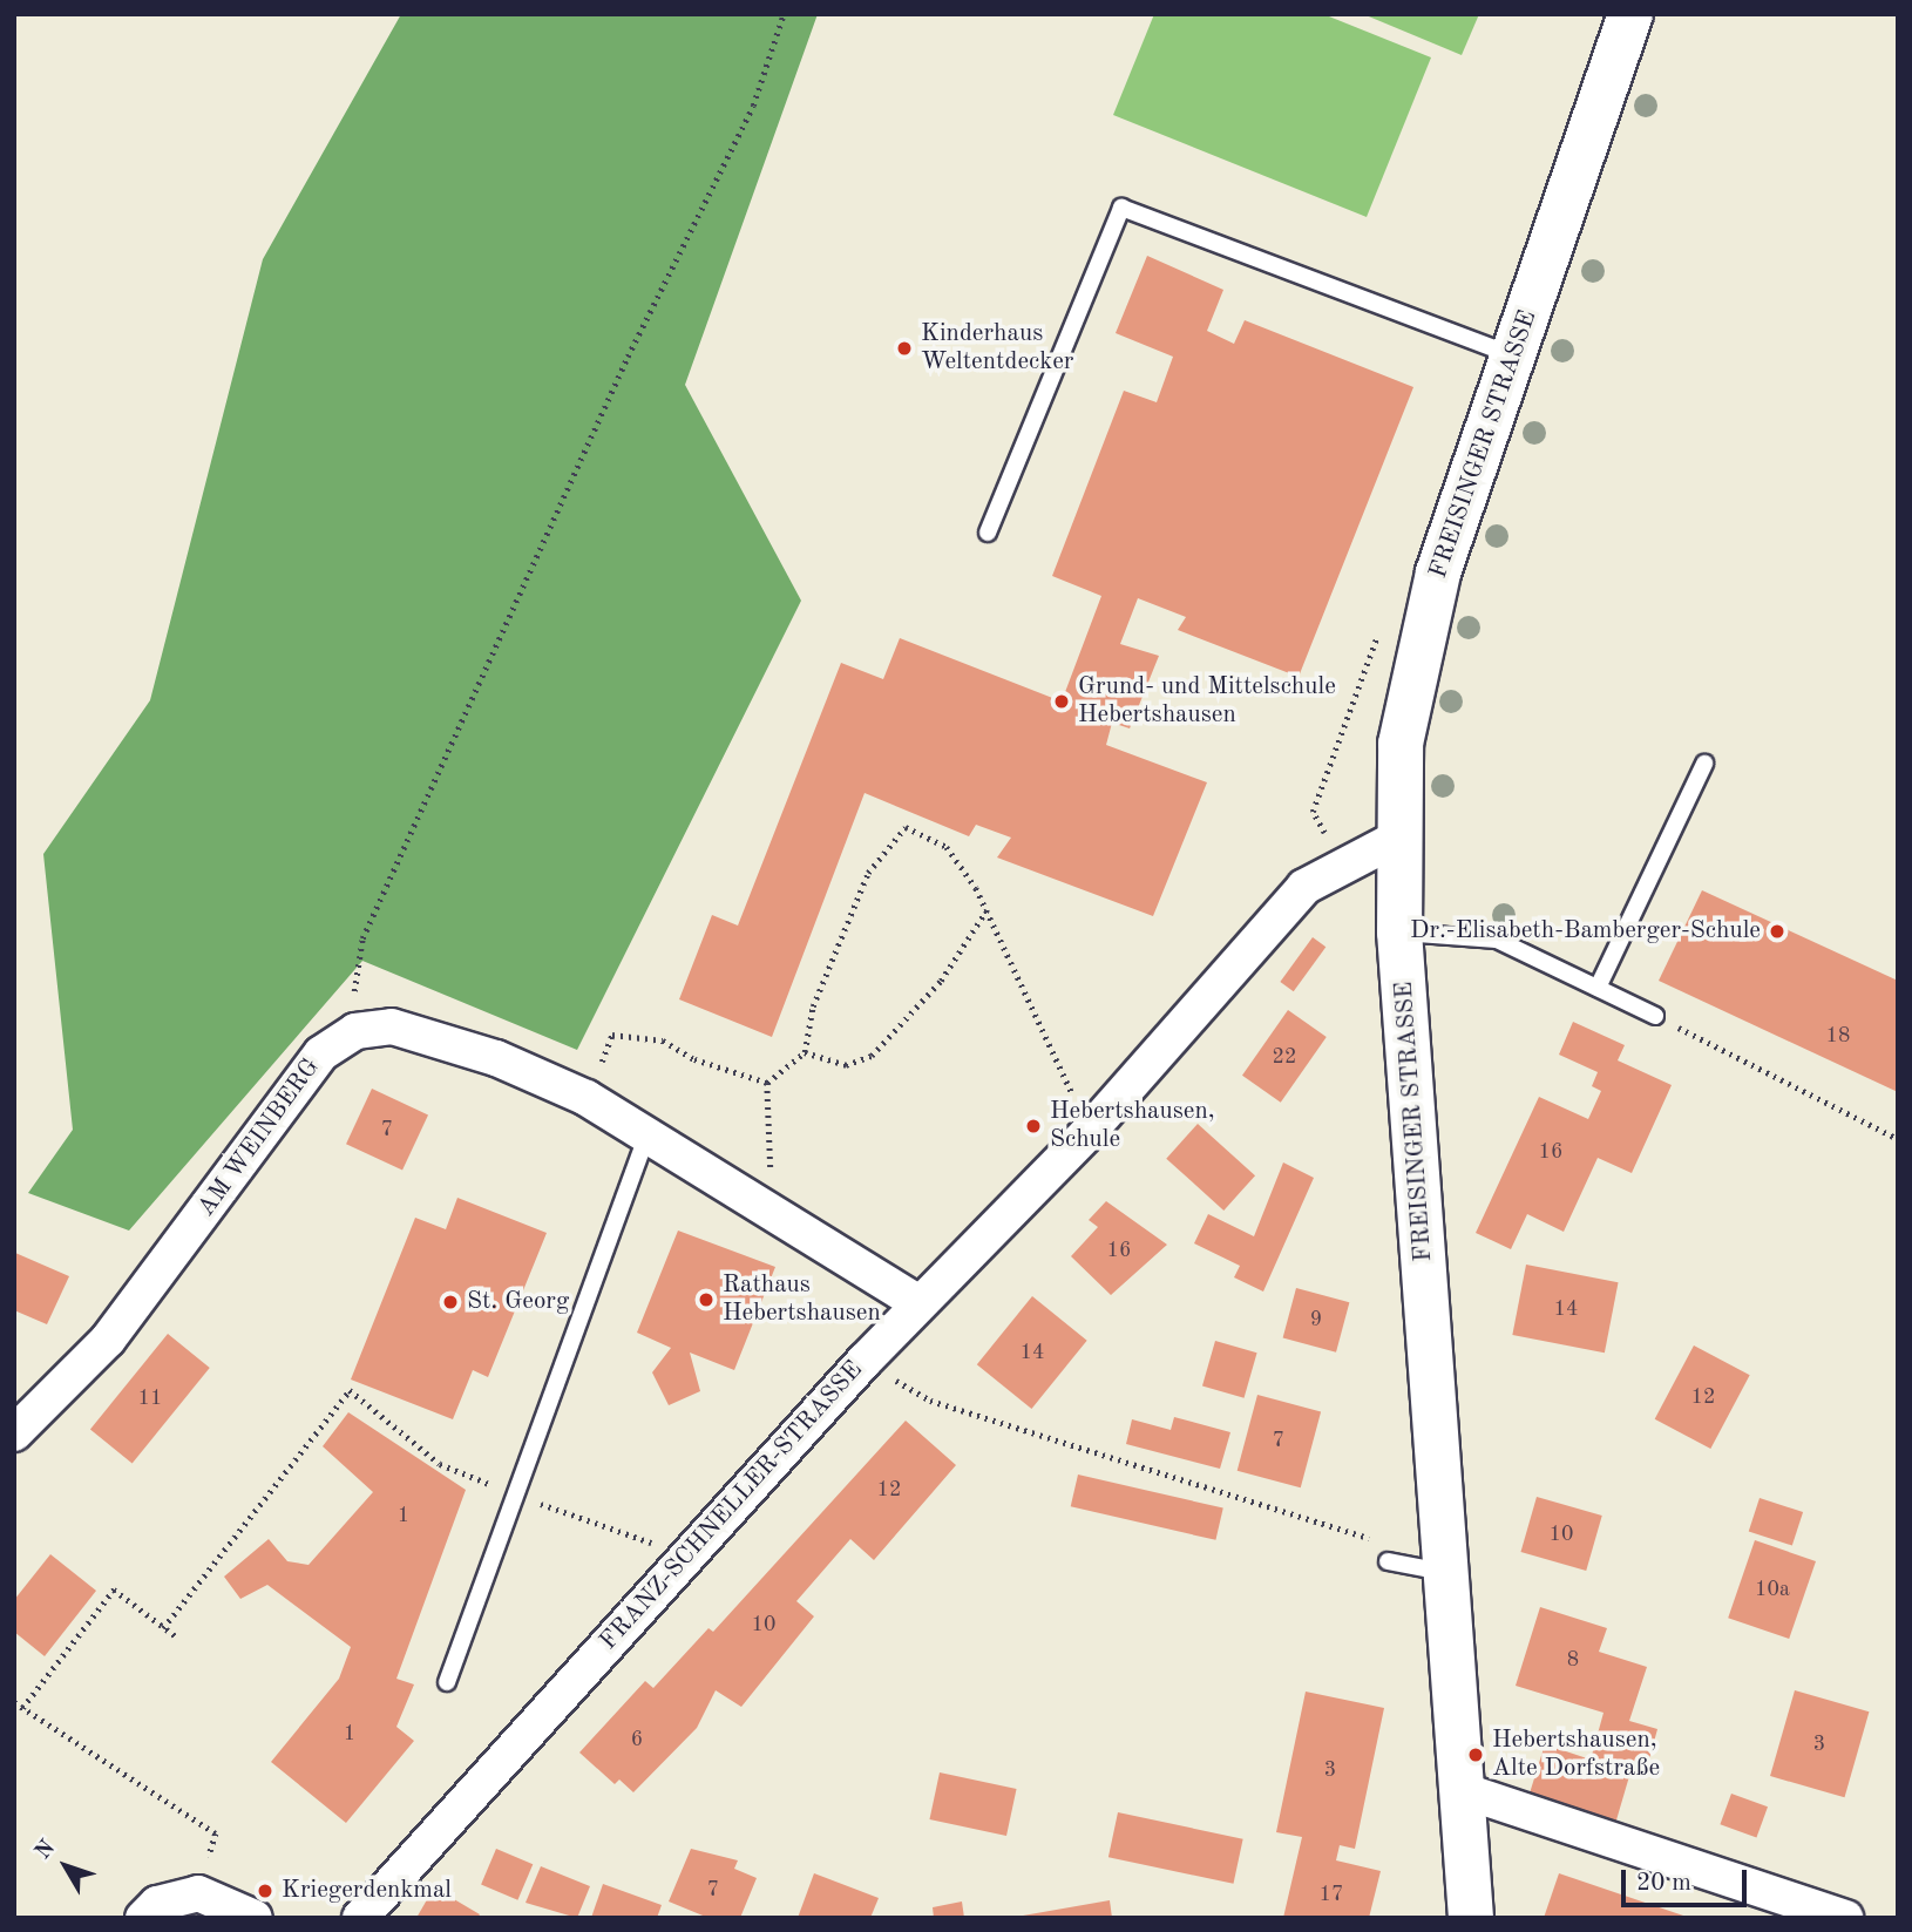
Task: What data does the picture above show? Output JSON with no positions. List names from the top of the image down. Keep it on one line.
{"streets":{"main road":["FREISINGER STRASSE"],"street":["AM WEINBERG","FRANZ-SCHNELLER-STRASSE"]},"crossings":[["FREISINGER STRASSE","FRANZ-SCHNELLER-STRASSE"]],"places":["Kinderhaus Weltentdecker","Grund- und Mittelschule Hebertshausen","Dr.-Elisabeth-Bamberger-Schule","Hebertshausen, Schule","Rathaus Hebertshausen","St. Georg","Hebertshausen, Alte Dorfstraße","Kriegerdenkmal"],"house_numbers":["18","22","7","16","16","14","9","14","12","11","7","12","1","10","10a","10","8","1","6","3","3","7","17"],"scale_bar":"20 m","north":"top left"}
